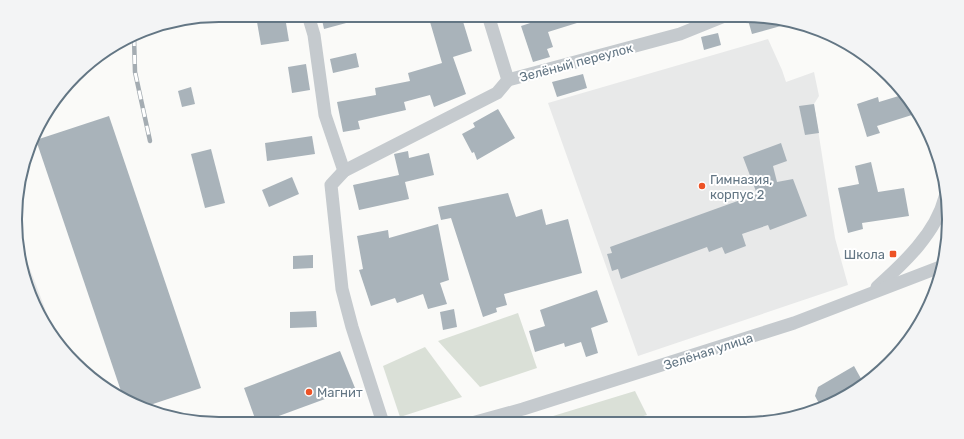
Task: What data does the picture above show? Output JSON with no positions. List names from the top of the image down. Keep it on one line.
{"streets":{"street":["Зелёный переулок","Зелёная улица"]},"places":{"other":["Гимназия, корпус 2","Магнит"],"transit":["Школа"]}}
